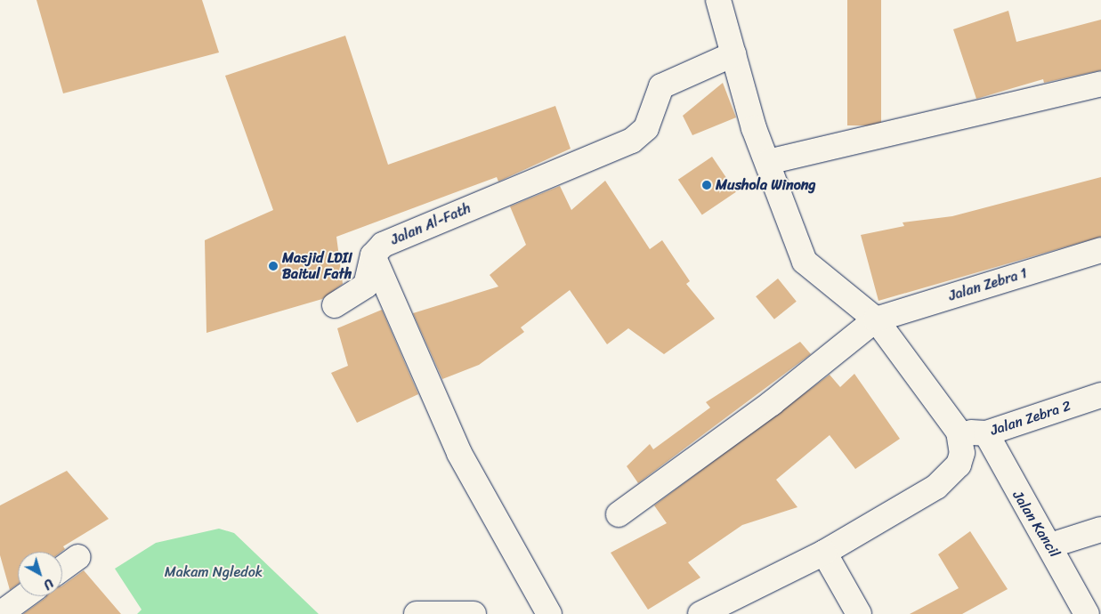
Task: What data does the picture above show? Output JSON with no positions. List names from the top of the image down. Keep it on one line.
{"streets":{"street":["Jalan Al-Fath","Jalan Zebra 1","Jalan Zebra 2","Jalan Kancil"]},"crossings":[["Jalan Zebra 2","Jalan Kancil"]],"parks":["Makam Ngledok"],"places":["Mushola Winong","Masjid LDII Baitul Fath"],"north":"bottom right"}
